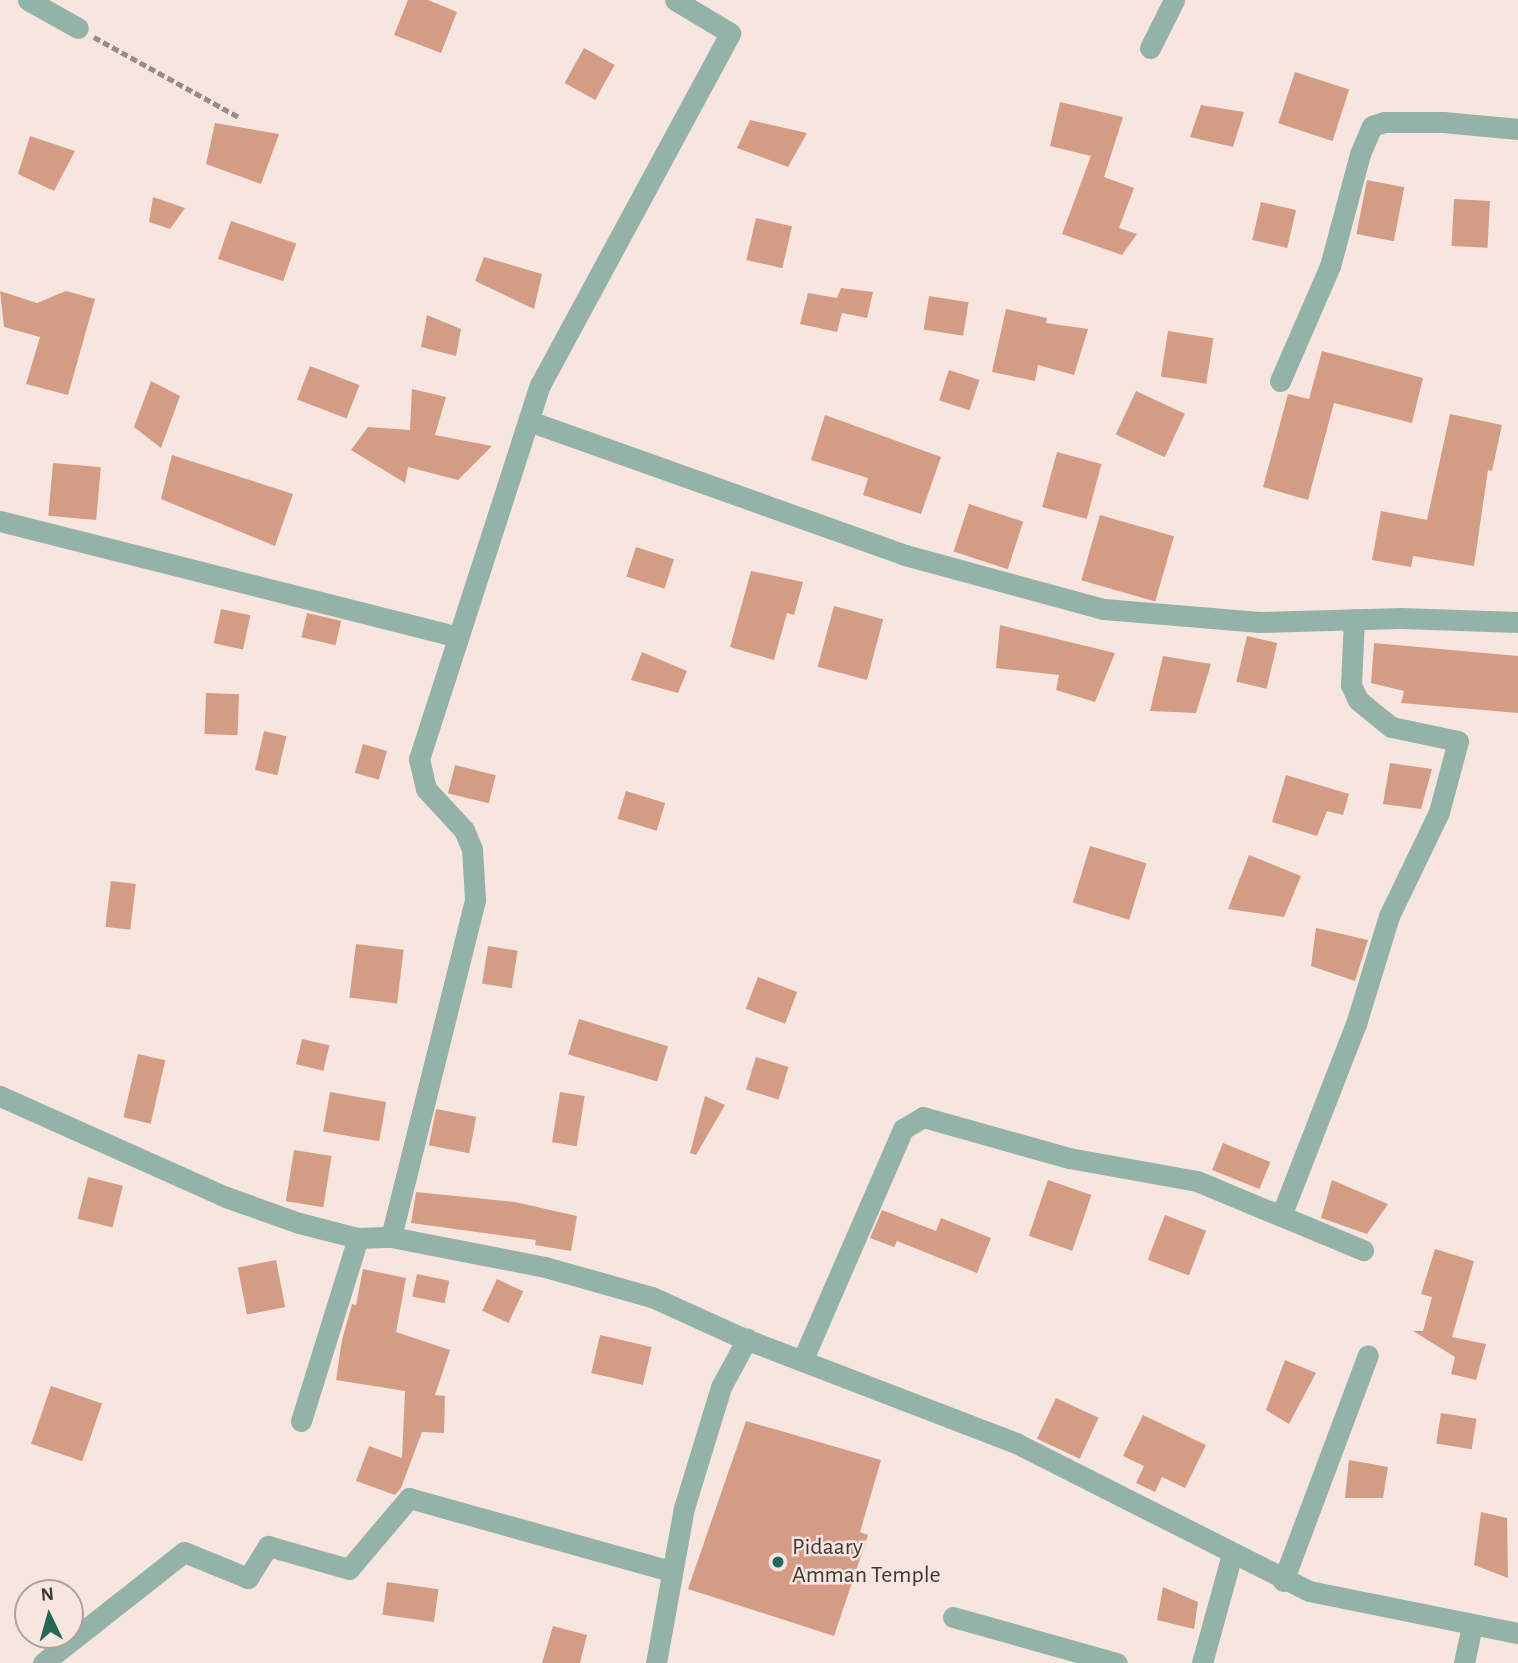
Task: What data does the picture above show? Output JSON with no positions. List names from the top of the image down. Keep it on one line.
{"places":["Pidaary Amman Temple"],"north":"top"}
